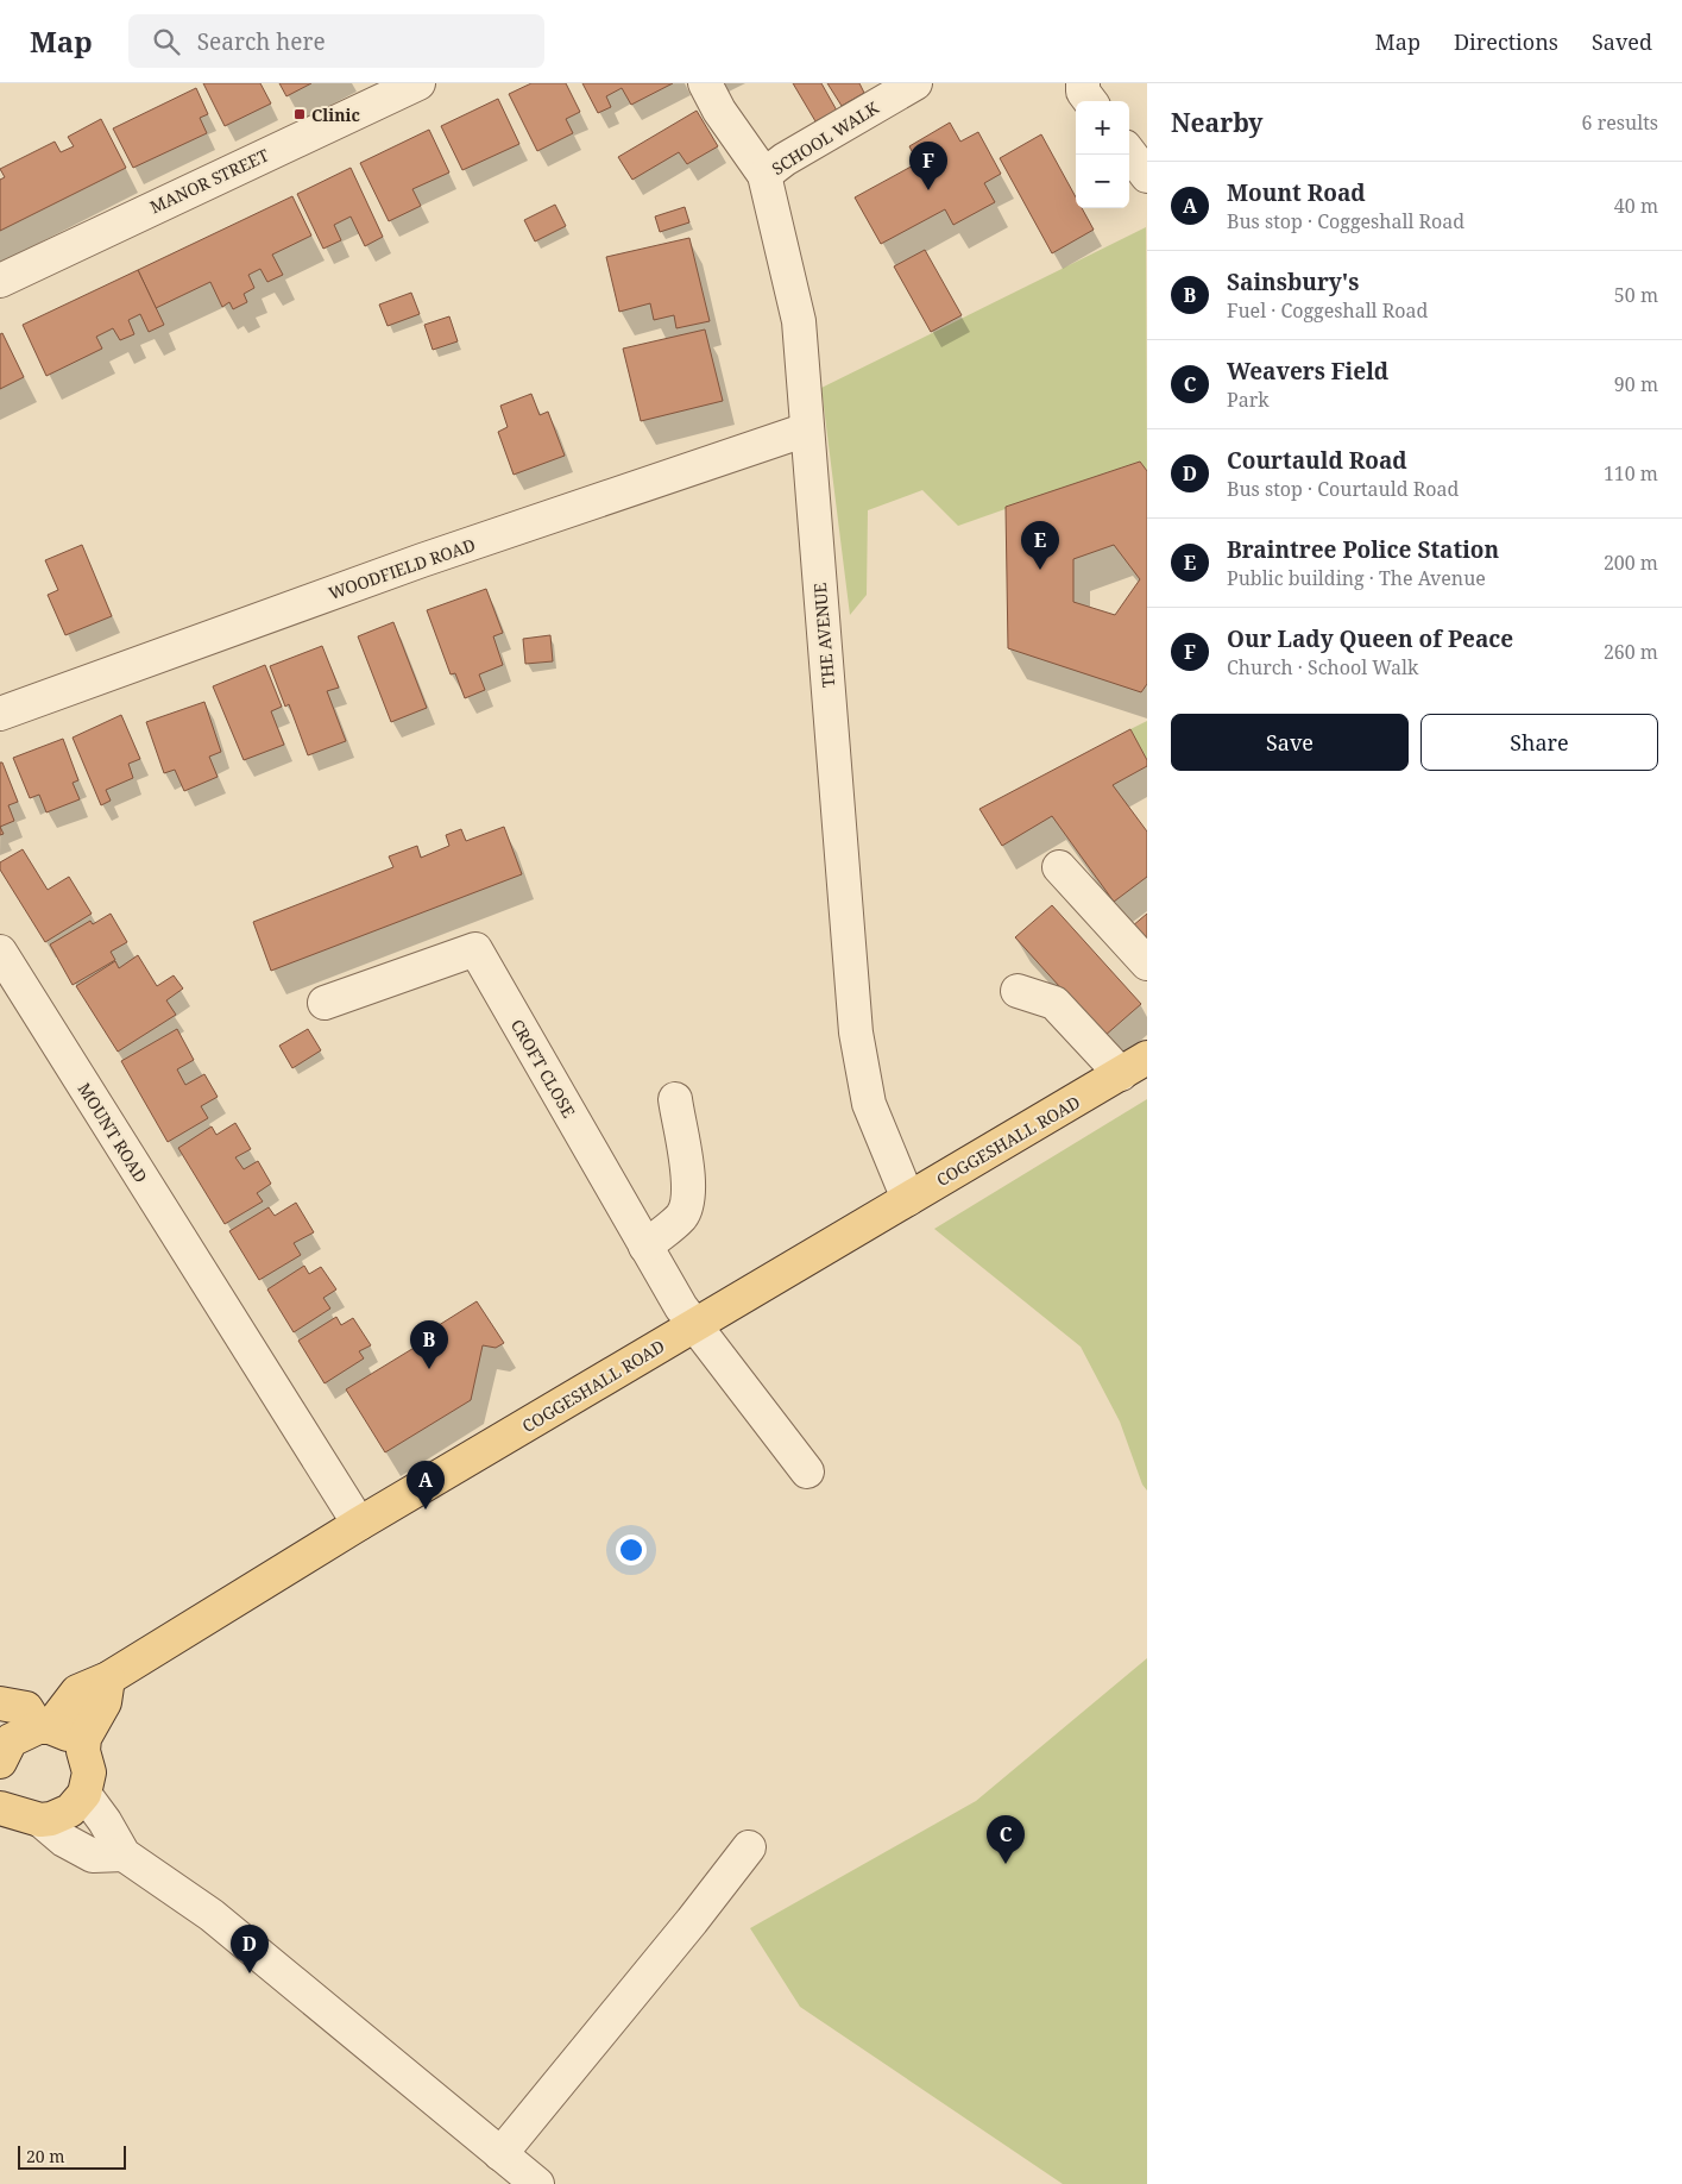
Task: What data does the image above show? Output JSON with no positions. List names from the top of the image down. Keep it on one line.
{"streets":{"main road":["COGGESHALL ROAD"],"street":["SCHOOL WALK","MANOR STREET","WOODFIELD ROAD","THE AVENUE","CROFT CLOSE","MOUNT ROAD"]},"crossings":[["SCHOOL WALK","THE AVENUE"],["WOODFIELD ROAD","THE AVENUE"],["THE AVENUE","COGGESHALL ROAD"],["CROFT CLOSE","COGGESHALL ROAD"],["MOUNT ROAD","COGGESHALL ROAD"]],"places":{"transit":["Clinic"]},"scale_bar":"20 m","page":{"header":"Map","search":"Search here","nav":["Map","Directions","Saved"],"heading":["Nearby","6 results"],"map_buttons":["+","−"],"pins":["F","E","B","A","C","D"],"list":[{"mark":"A","name":"Mount Road","note":"Bus stop · Coggeshall Road","value":"40 m"},{"mark":"B","name":"Sainsbury's","note":"Fuel · Coggeshall Road","value":"50 m"},{"mark":"C","name":"Weavers Field","note":"Park","value":"90 m"},{"mark":"D","name":"Courtauld Road","note":"Bus stop · Courtauld Road","value":"110 m"},{"mark":"E","name":"Braintree Police Station","note":"Public building · The Avenue","value":"200 m"},{"mark":"F","name":"Our Lady Queen of Peace","note":"Church · School Walk","value":"260 m"}],"buttons":["Save","Share"],"scale":"20 m"}}
